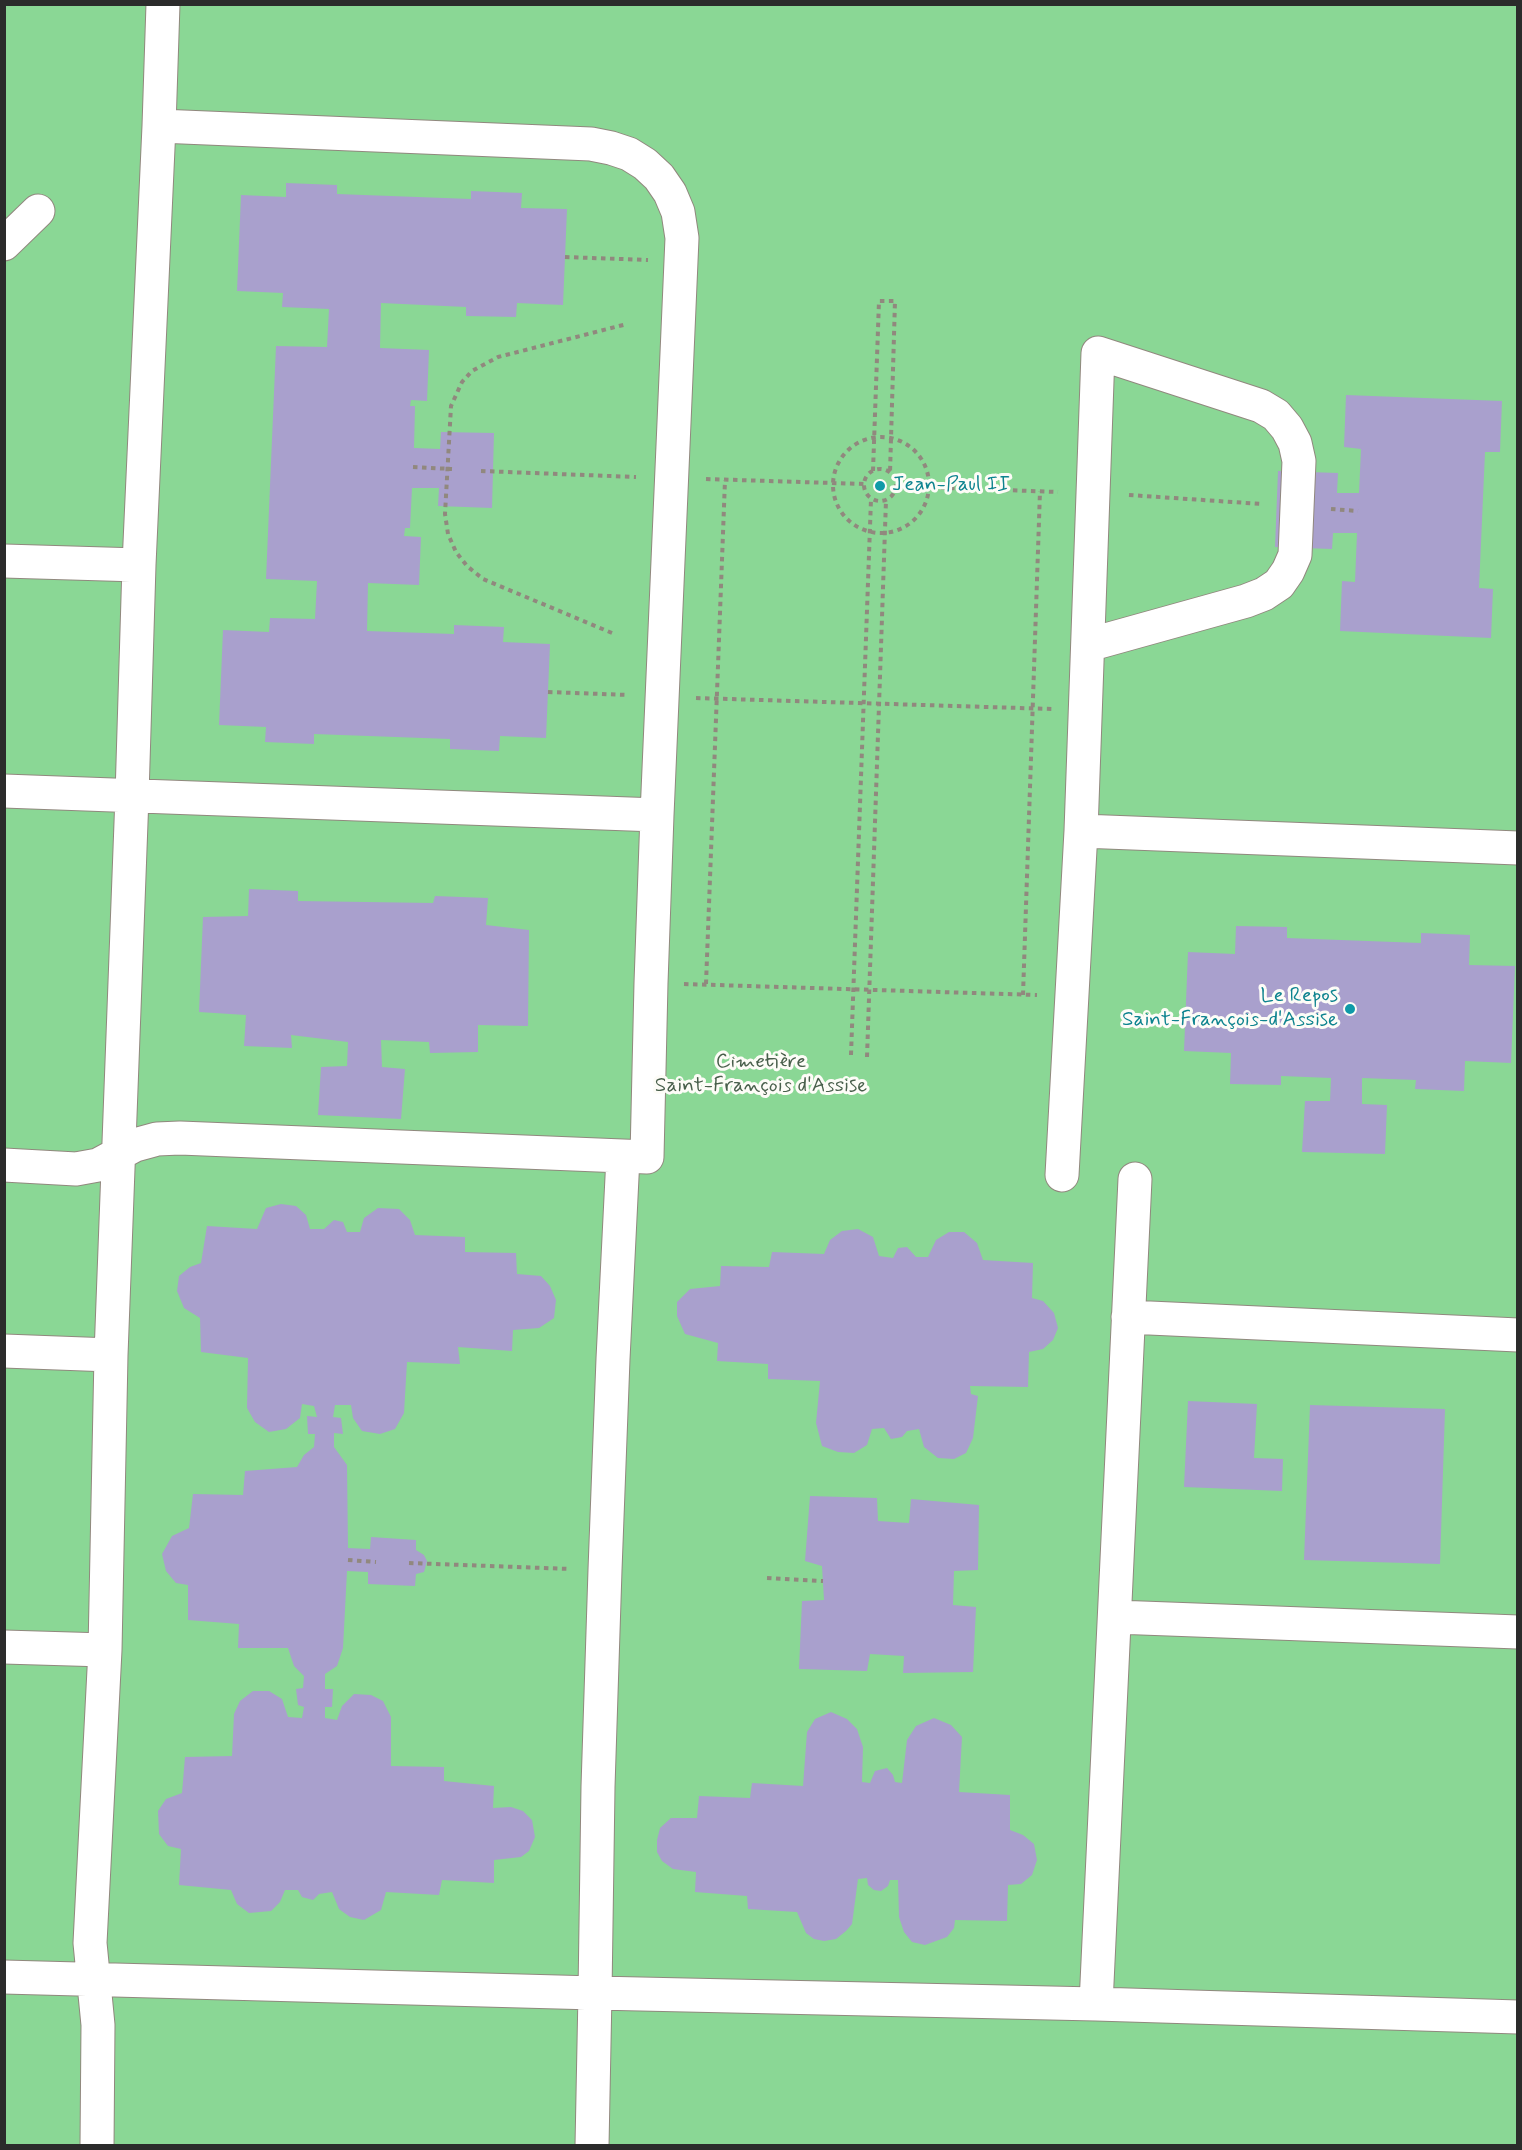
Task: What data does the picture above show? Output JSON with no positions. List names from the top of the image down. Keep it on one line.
{"parks":["Cimetière Saint-François d'Assise"],"places":["Jean-Paul II","Le Repos Saint-François-d'Assise"]}
